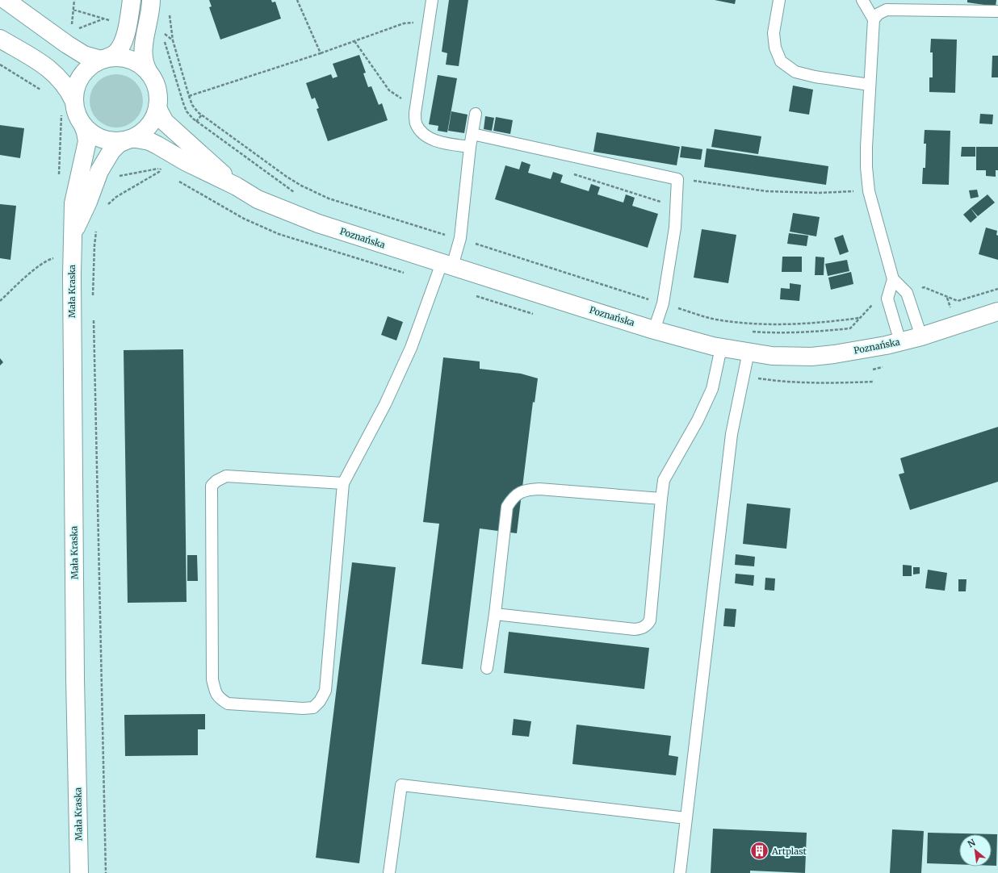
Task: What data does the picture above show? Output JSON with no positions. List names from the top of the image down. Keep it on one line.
{"streets":{"main road":["Poznańska","Mała Kraska"]},"crossings":[["Poznańska","Mała Kraska"]],"places":{"building":["Artplast"]},"north":"top left"}
